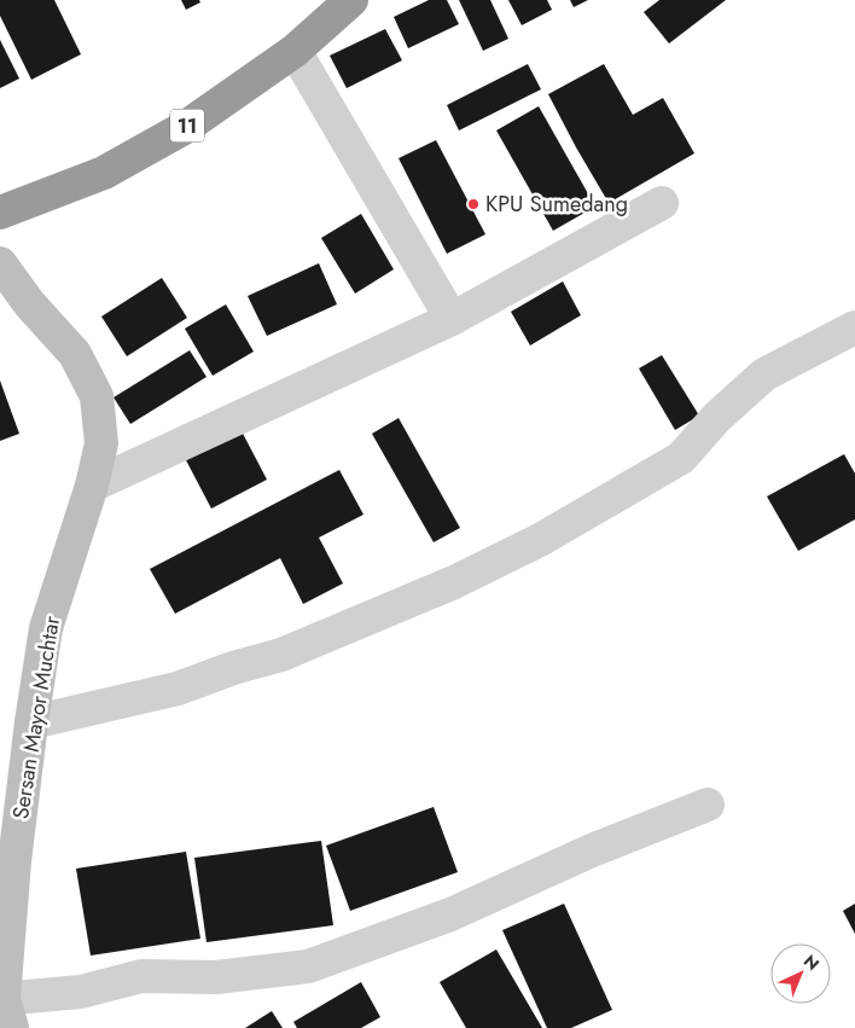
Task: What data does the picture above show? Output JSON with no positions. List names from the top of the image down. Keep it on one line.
{"streets":{"highway":["11"],"street":["Sersan Mayor Muchtar"]},"places":["KPU Sumedang"],"north":"top right"}
